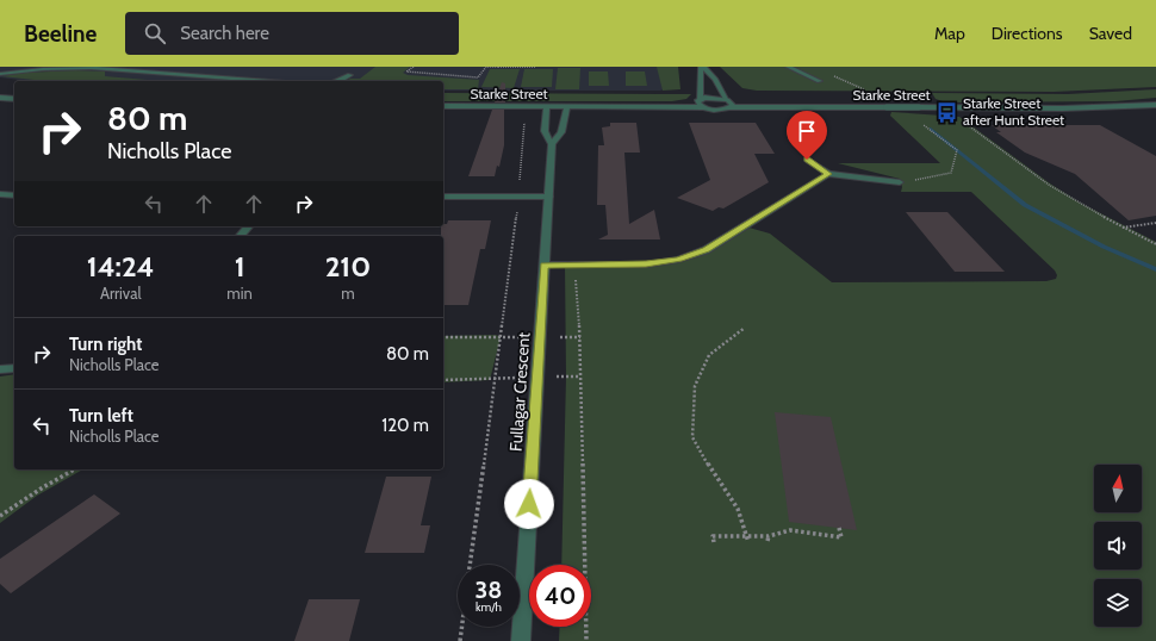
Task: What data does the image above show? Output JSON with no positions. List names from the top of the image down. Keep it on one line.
{"streets":{"street":["Starke Street","Fullagar Crescent"]},"crossings":[["Starke Street","Fullagar Crescent"]],"places":{"bus stop":["Starke Street after Hunt Street"]},"north":"top","page":{"header":"Beeline","search":"Search here","nav":["Map","Directions","Saved"],"turn":["80 m","Nicholls Place"],"eta":["14:24","Arrival","1","min","210","m"],"list":[{"name":"Turn right","note":"Nicholls Place","value":"80 m"},{"name":"Turn left","note":"Nicholls Place","value":"120 m"}],"speed":"38 km/h","limit":"40"}}
